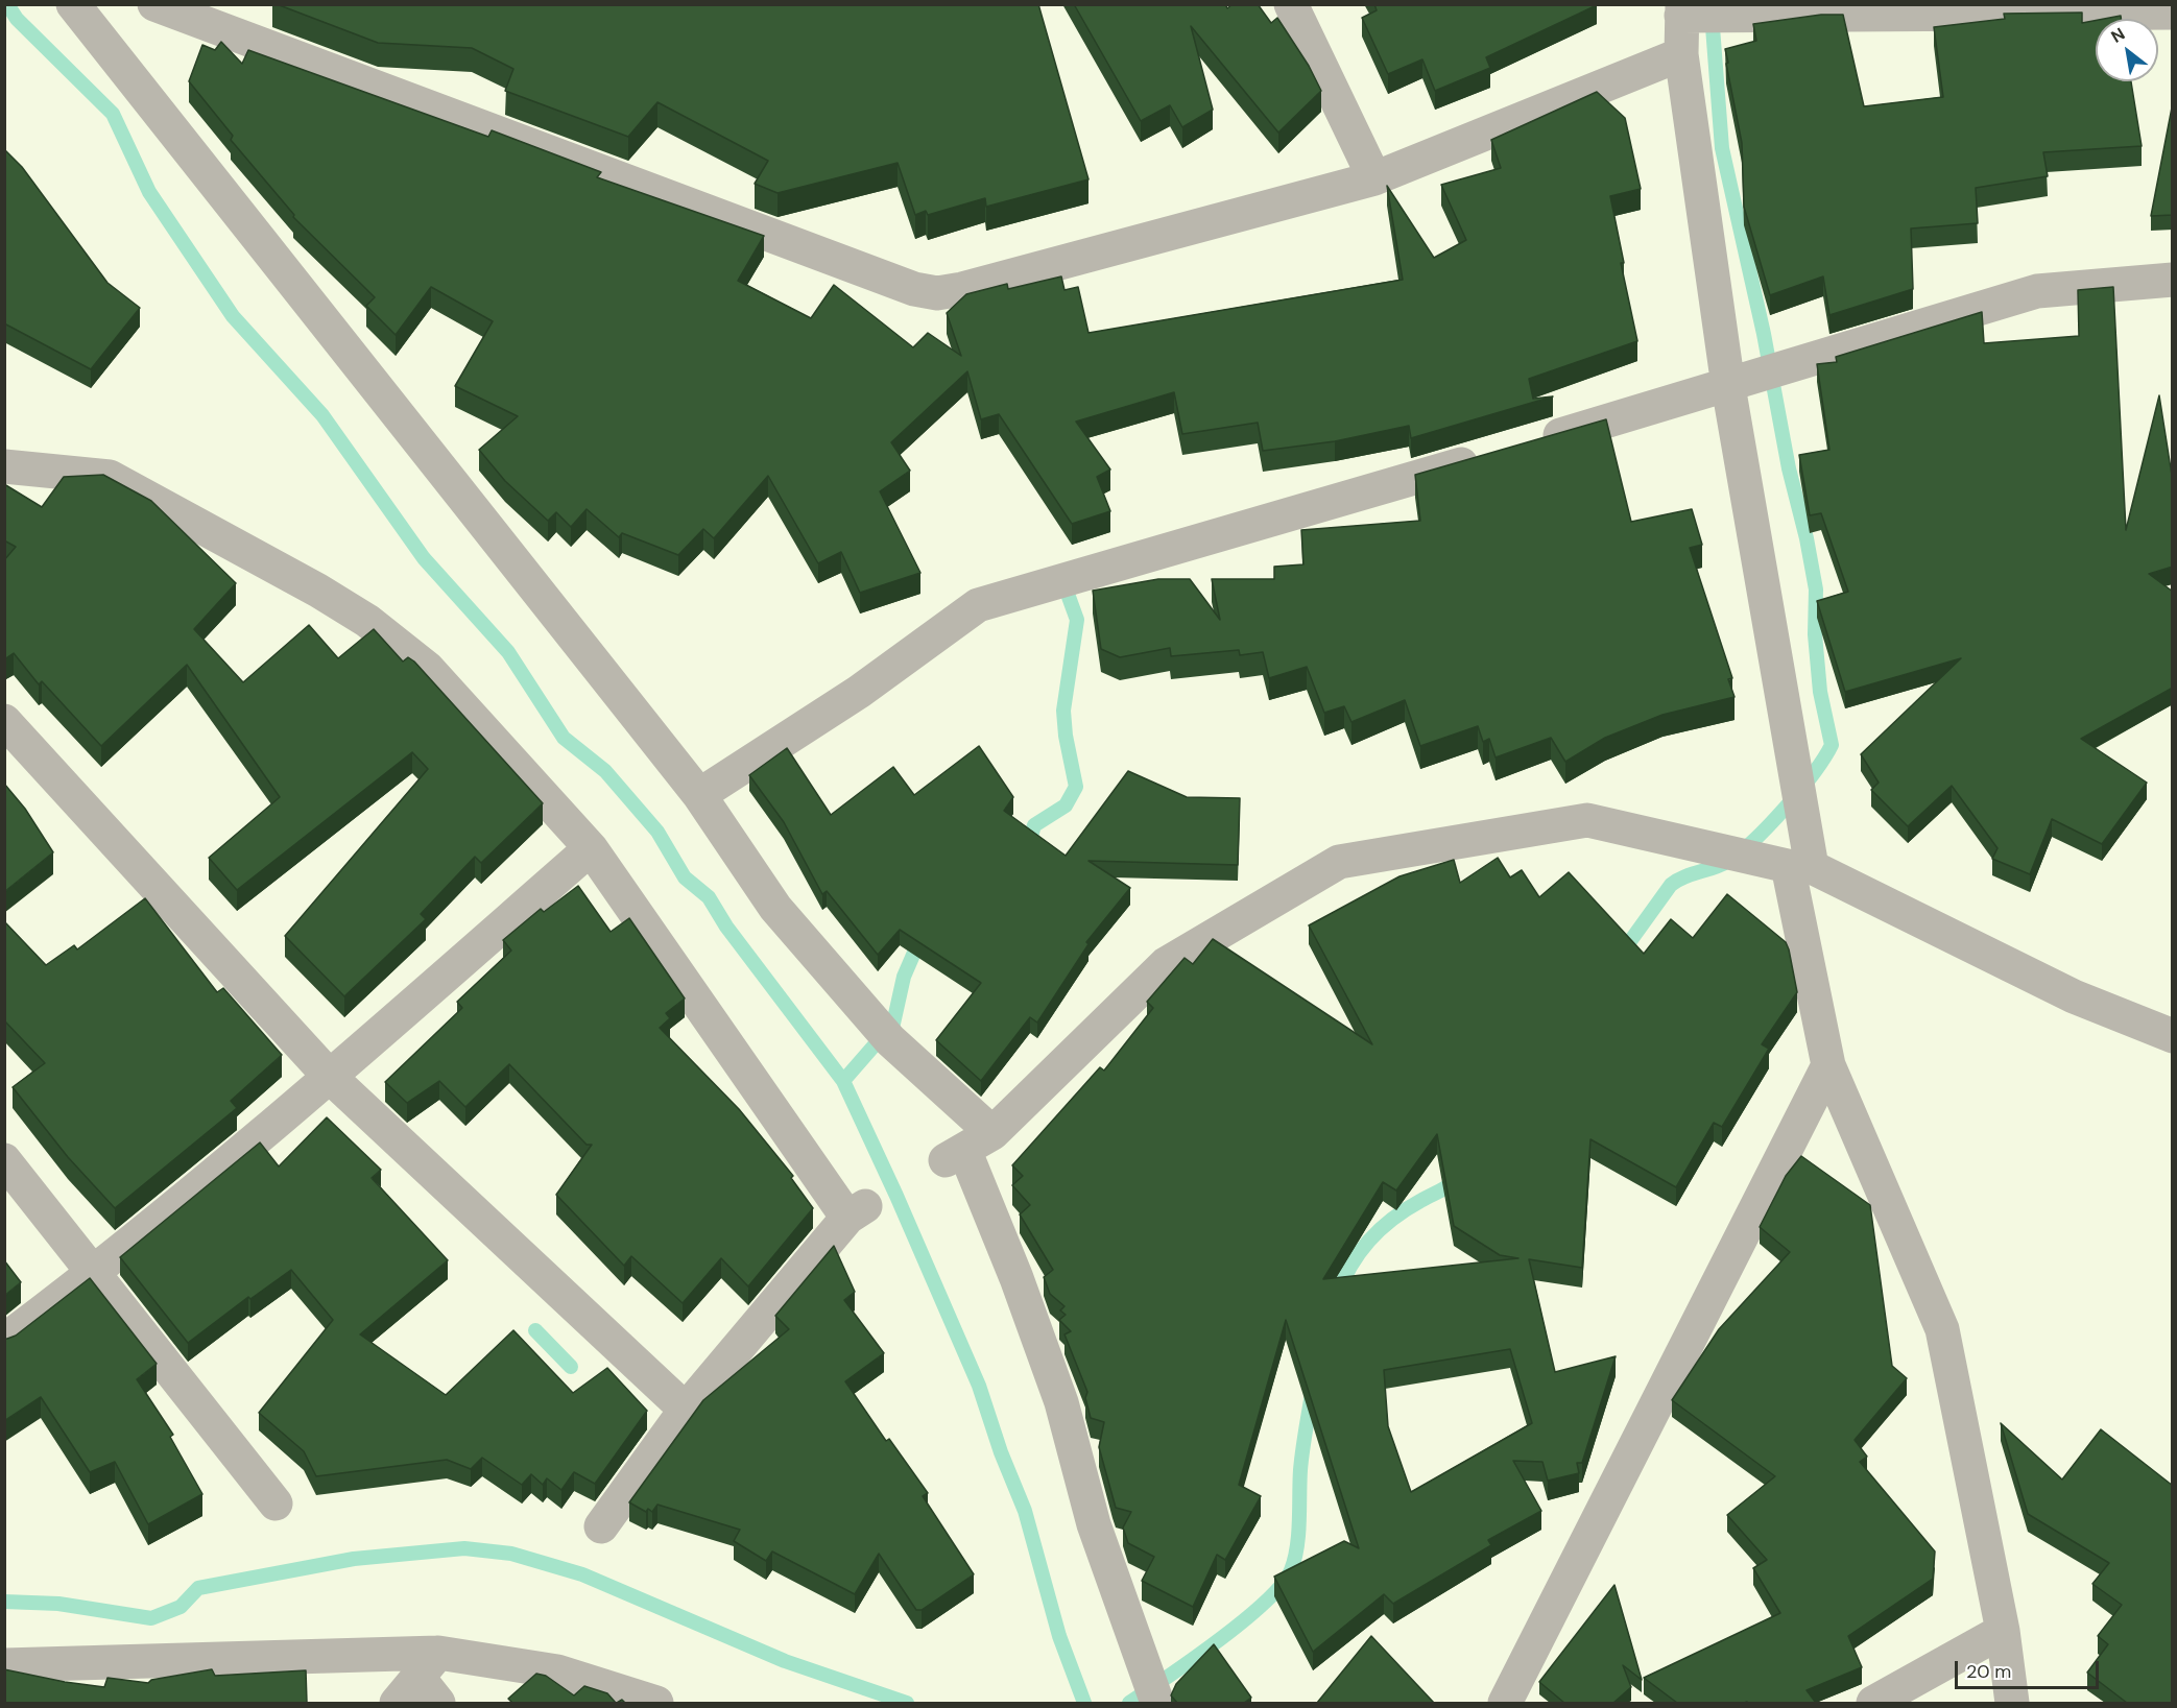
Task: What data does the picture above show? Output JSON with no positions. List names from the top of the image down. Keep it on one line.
{"scale_bar":"20 m","north":"top left"}
